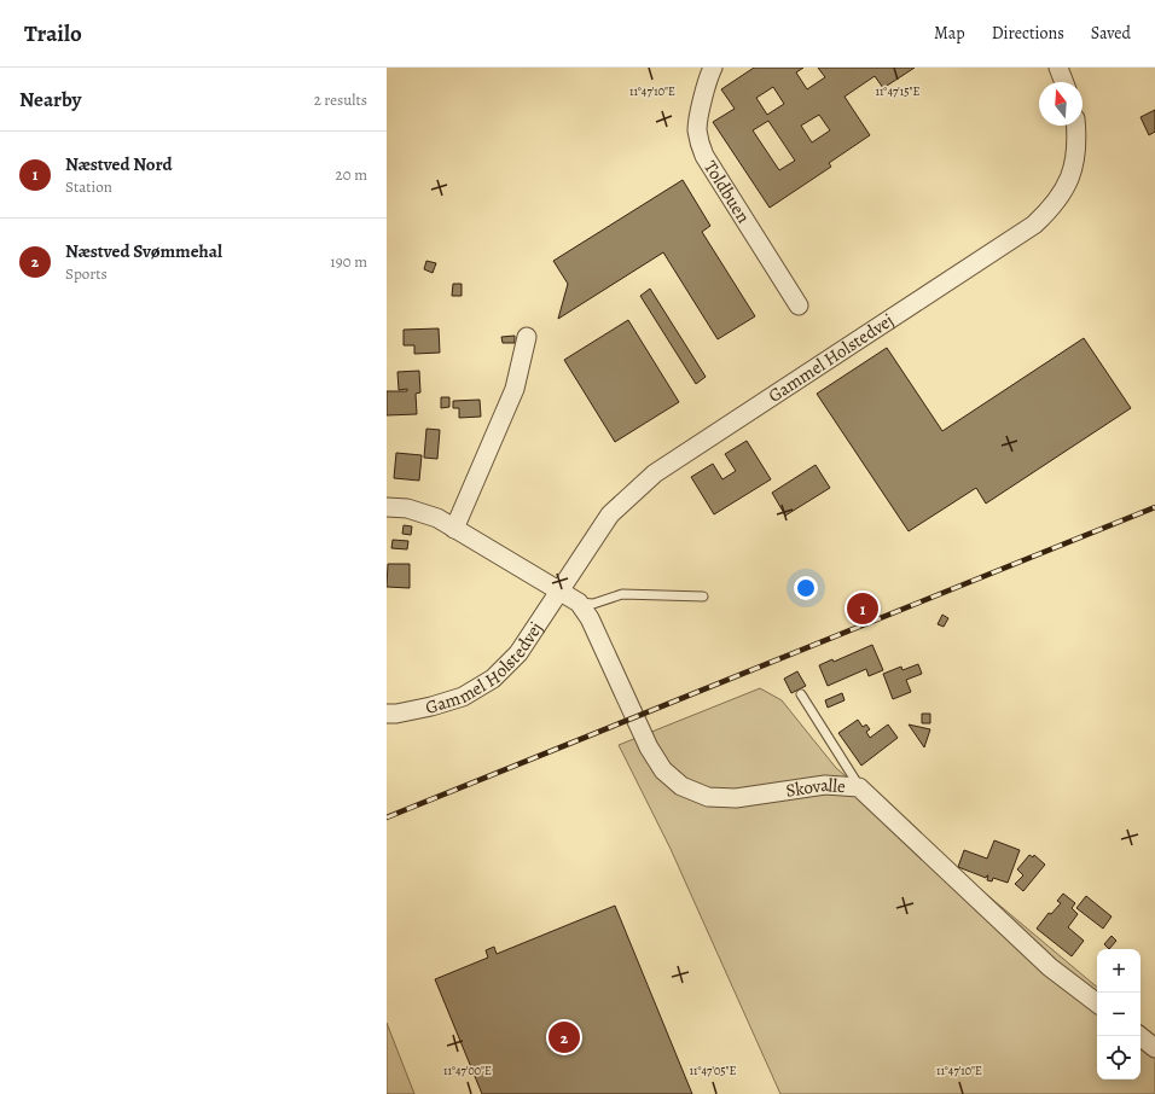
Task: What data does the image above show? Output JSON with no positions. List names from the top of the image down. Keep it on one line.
{"streets":{"street":["Toldbuen","Gammel Holstedvej","Skovalle"]},"crossings":[["Gammel Holstedvej","Skovalle"]],"north":"top","page":{"header":"Trailo","nav":["Map","Directions","Saved"],"heading":["Nearby","2 results"],"list":[{"mark":"1","name":"Næstved Nord","note":"Station","value":"20 m"},{"mark":"2","name":"Næstved Svømmehal","note":"Sports","value":"190 m"}],"pins":["1","2"],"map_buttons":["+","−"]},"coordinates":["11°47'10\"E","11°47'15\"E","11°47'00\"E","11°47'05\"E"]}
